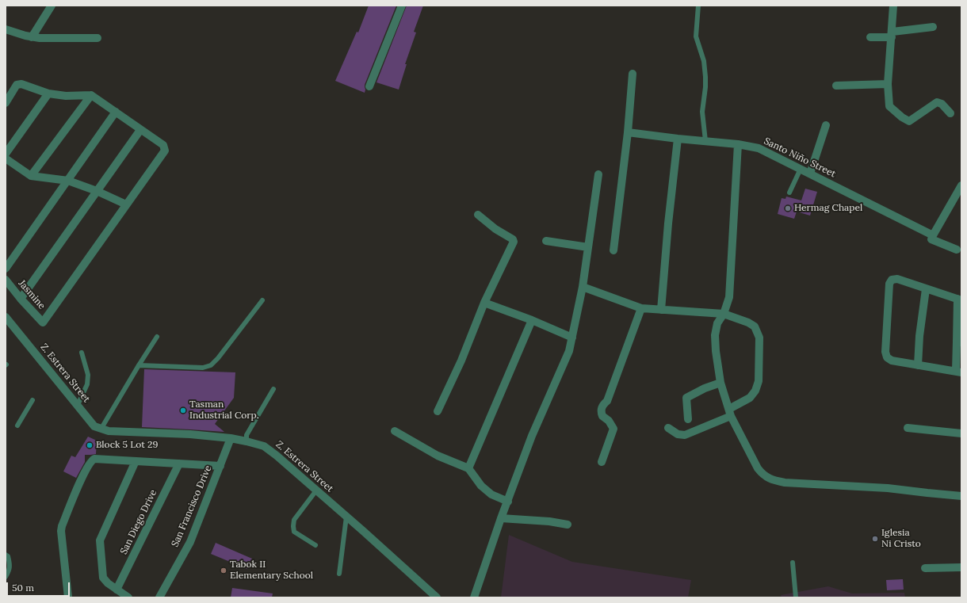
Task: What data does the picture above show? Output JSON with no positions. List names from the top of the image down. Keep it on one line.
{"streets":{"street":["Santo Niño Street","Jasmine","Z. Estrera Street","San Francisco Drive","San Diego Drive"]},"crossings":[["Z. Estrera Street","San Francisco Drive"]],"places":["Hermag Chapel","Tasman Industrial Corp.","Block 5 Lot 29","Iglesia Ni Cristo","Tabok II Elementary School"],"scale_bar":"50 m"}
